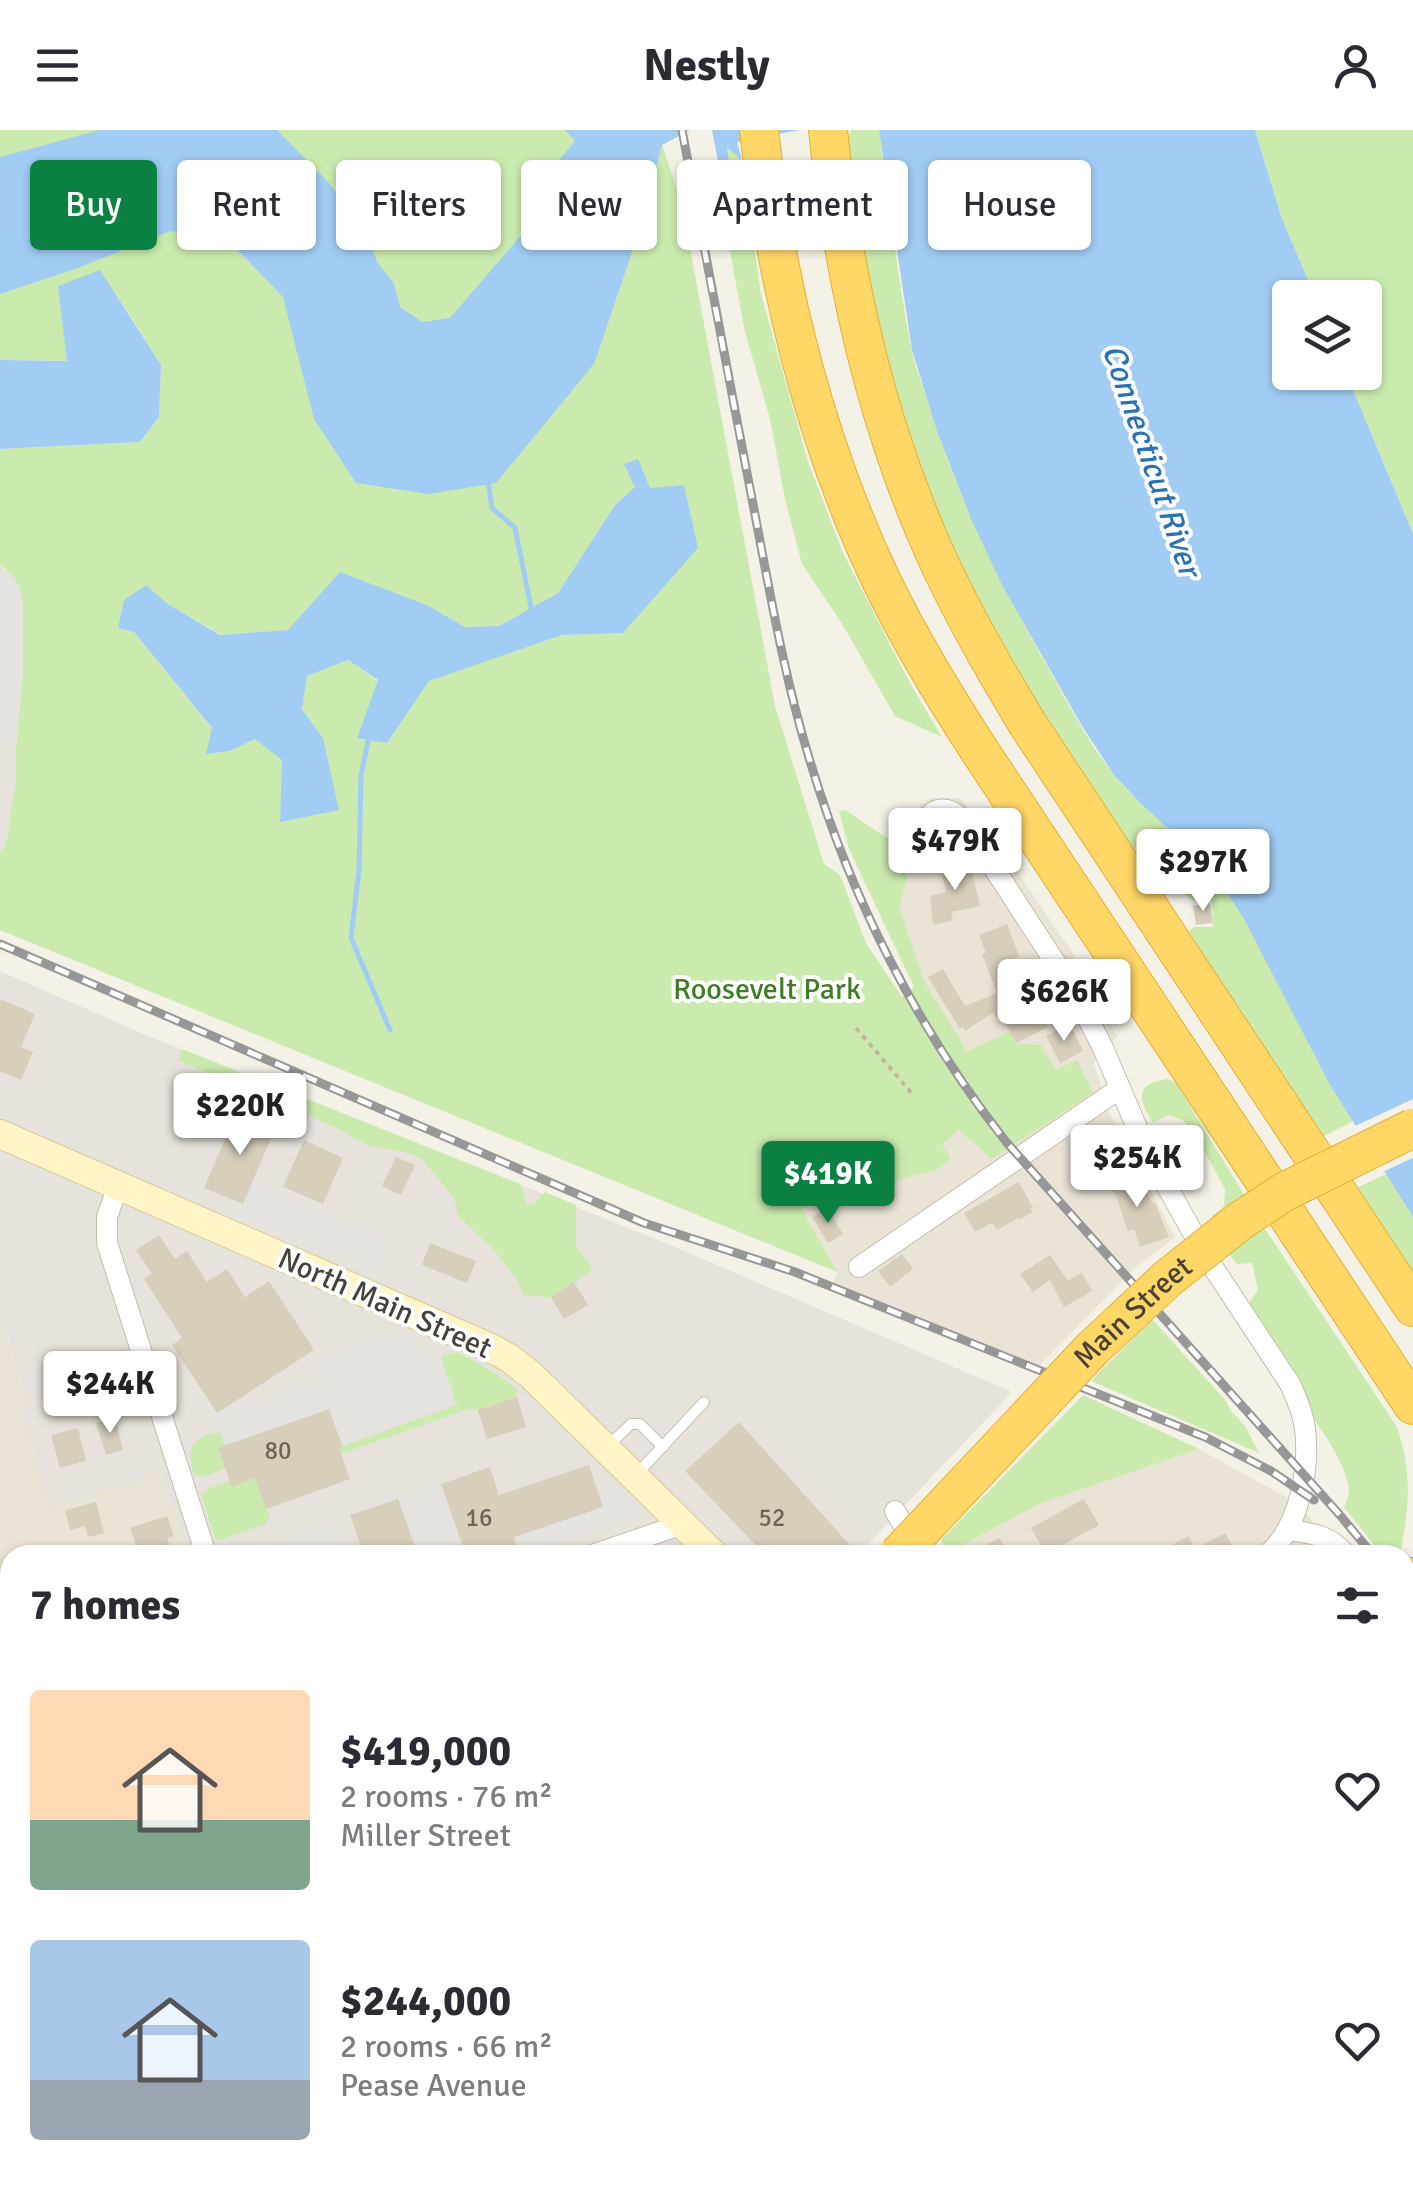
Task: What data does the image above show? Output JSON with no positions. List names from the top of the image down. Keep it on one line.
{"streets":{"highway":["Main Street"],"street":["North Main Street"]},"water":["Connecticut River"],"parks":["Roosevelt Park"],"house_numbers":["80","16","52"],"page":{"header":"Nestly","chip":["Buy","Rent","Filters","New","Apartment","House"],"price":["$479K","$297K","$626K","$220K","$254K","$419K","$244K"],"heading":"7 homes","list":[{"name":"$419,000","note":"2 rooms · 76 m² · Miller Street"},{"name":"$244,000","note":"2 rooms · 66 m² · Pease Avenue"}]}}
